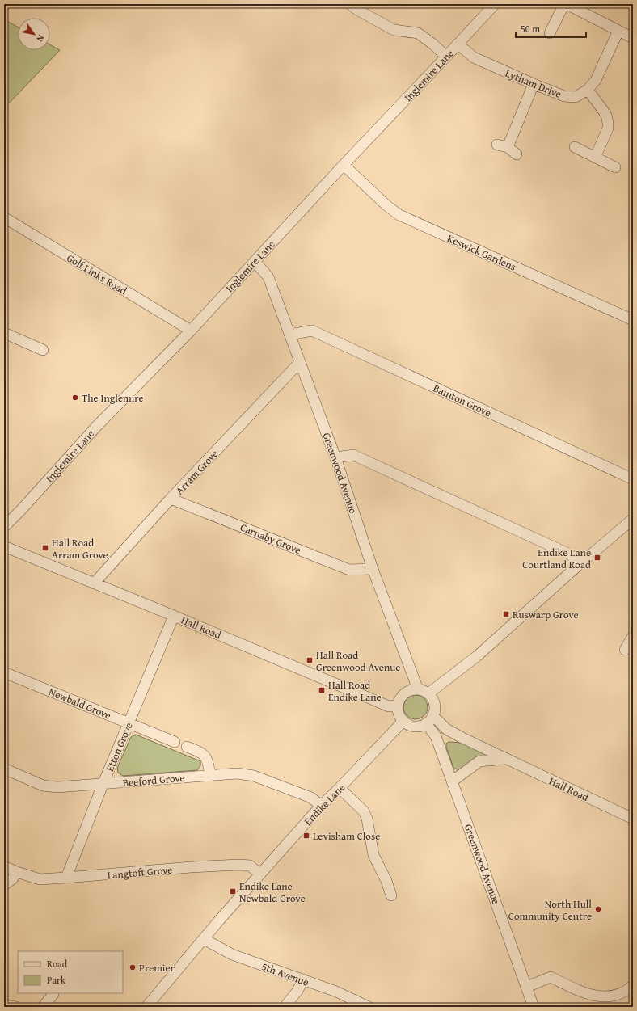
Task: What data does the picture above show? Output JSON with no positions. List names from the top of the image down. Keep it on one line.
{"streets":{"street":["Inglemire Lane","Lytham Drive","Keswick Gardens","Golf Links Road","Bainton Grove","Arram Grove","Greenwood Avenue","Carnaby Grove","Hall Road","Newbald Grove","Etton Grove","Beeford Grove","Endike Lane","Langtoft Grove","5th Avenue"]},"crossings":[["Inglemire Lane","Lytham Drive"],["Inglemire Lane","Keswick Gardens"],["Inglemire Lane","Golf Links Road"],["Inglemire Lane","Greenwood Avenue"],["Bainton Grove","Greenwood Avenue"],["Arram Grove","Greenwood Avenue"],["Arram Grove","Carnaby Grove"],["Arram Grove","Hall Road"],["Greenwood Avenue","Carnaby Grove"],["Greenwood Avenue","Hall Road"],["Greenwood Avenue","Endike Lane"],["Hall Road","Etton Grove"],["Hall Road","Endike Lane"],["Newbald Grove","Etton Grove"],["Etton Grove","Beeford Grove"],["Etton Grove","Langtoft Grove"],["Endike Lane","Langtoft Grove"],["Endike Lane","5th Avenue"]],"places":{"other":["The Inglemire","North Hull Community Centre","Premier"],"transit":["Hall Road Arram Grove","Endike Lane Courtland Road","Ruswarp Grove","Hall Road Greenwood Avenue","Hall Road Endike Lane","Levisham Close","Endike Lane Newbald Grove"]},"legend":["Road","Park"],"scale_bar":"50 m","north":"bottom right"}
